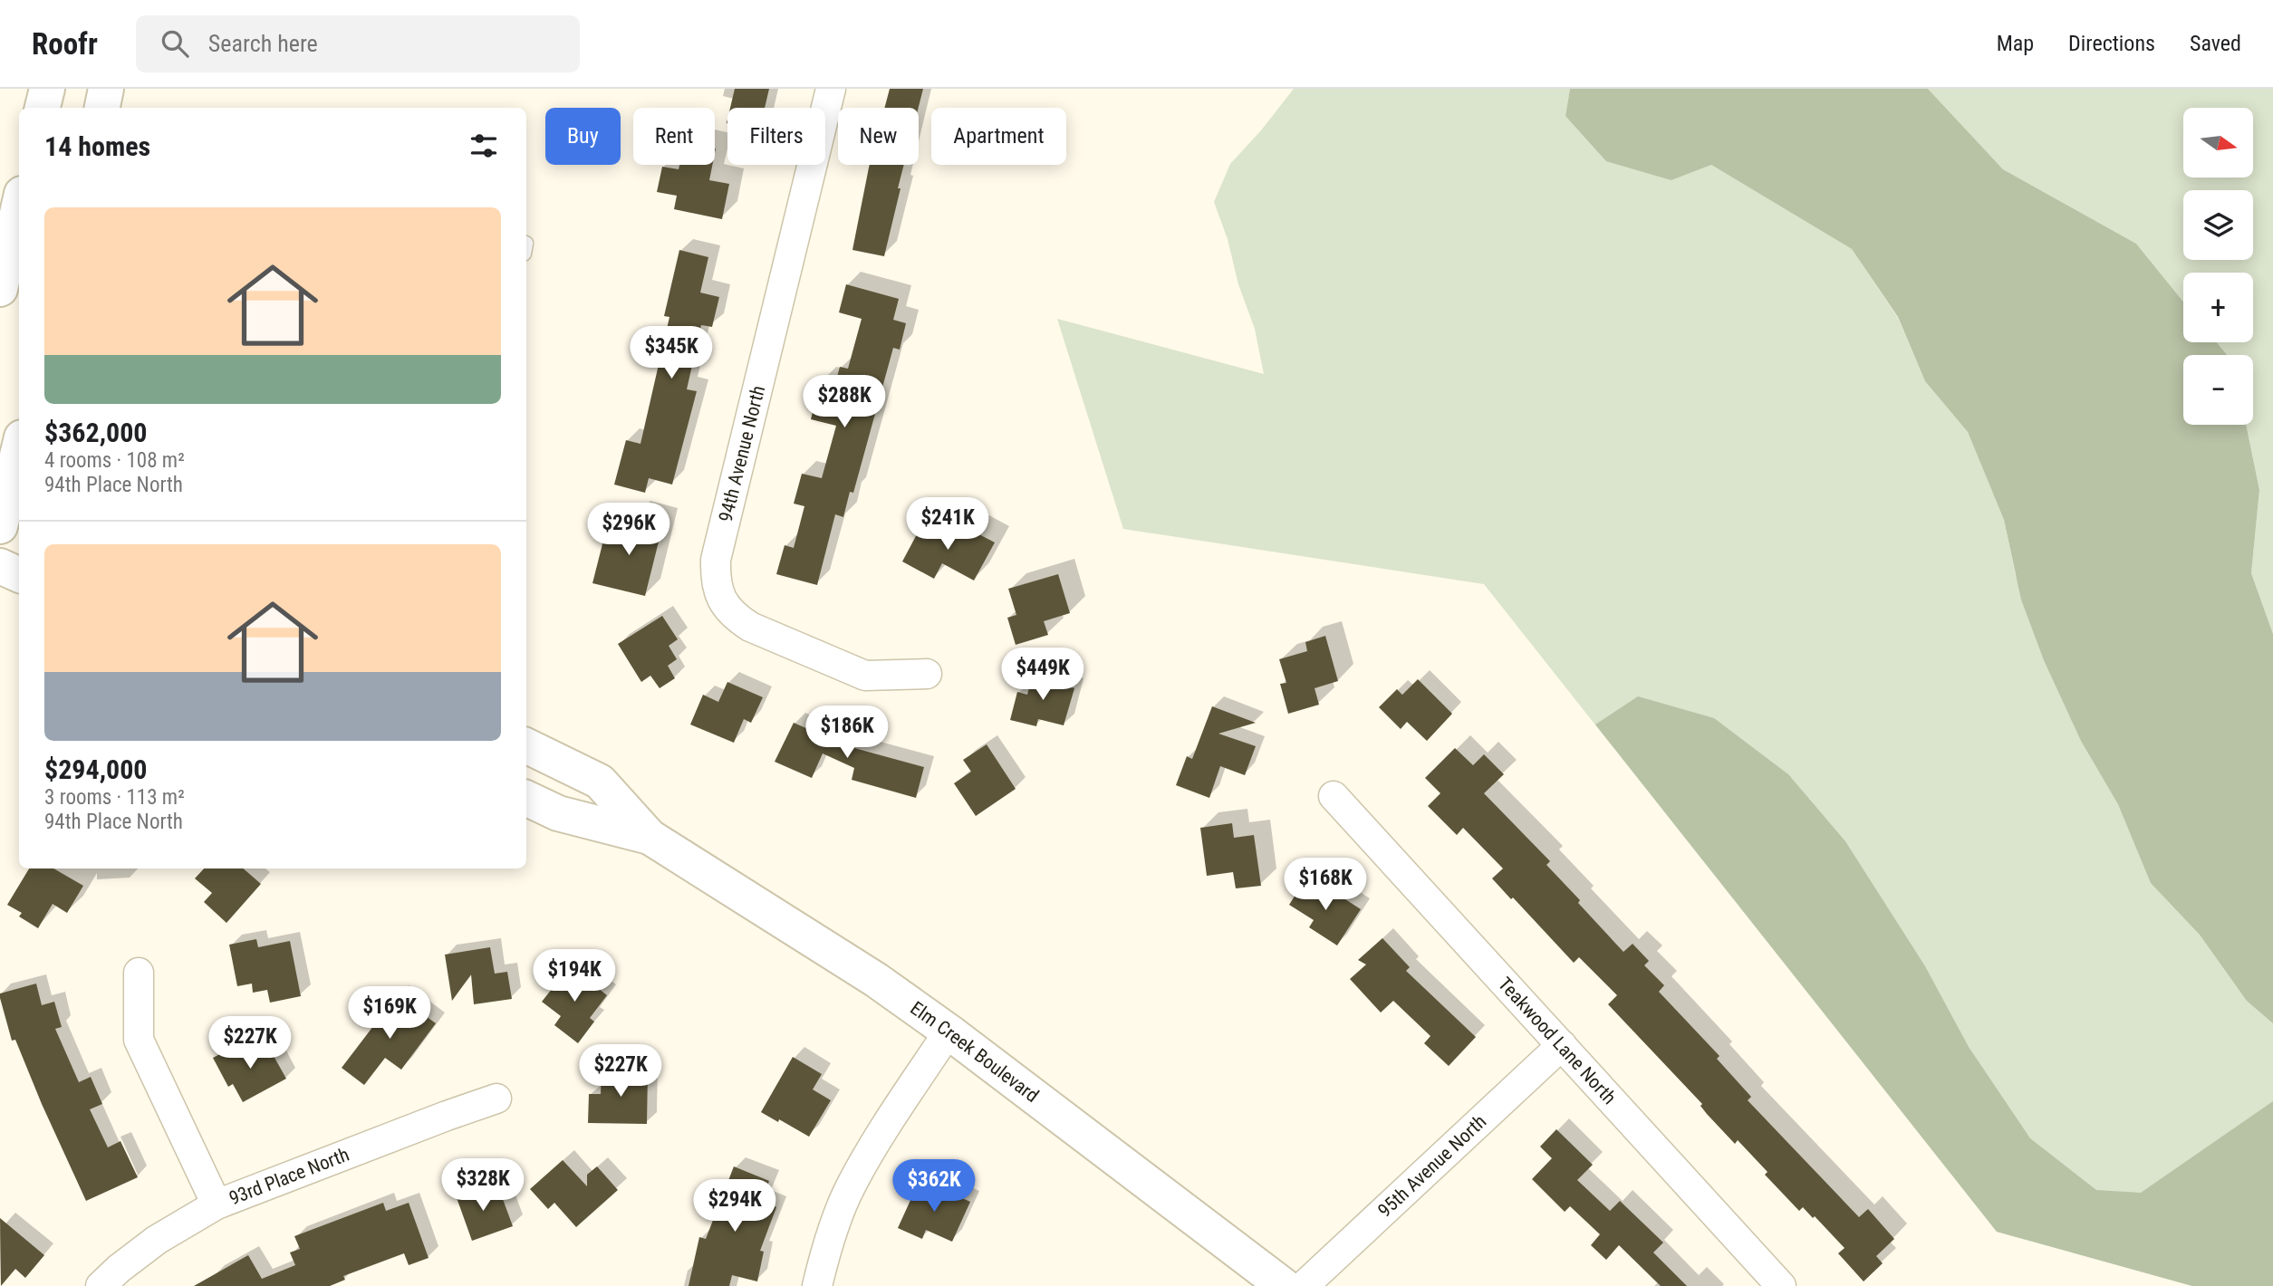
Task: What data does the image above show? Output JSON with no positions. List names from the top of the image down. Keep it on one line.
{"streets":{"main road":["Elm Creek Boulevard"],"street":["94th Avenue North","Teakwood Lane North","95th Avenue North","93rd Place North"]},"crossings":[["Teakwood Lane North","95th Avenue North"]],"north":"right","page":{"header":"Roofr","search":"Search here","nav":["Map","Directions","Saved"],"map_buttons":["+","−"],"chip":["Buy","Rent","Filters","New","Apartment"],"heading":"14 homes","list":[{"name":"$362,000","note":"4 rooms · 108 m² · 94th Place North"},{"name":"$294,000","note":"3 rooms · 113 m² · 94th Place North"}],"price":["$345K","$288K","$241K","$296K","$449K","$186K","$168K","$194K","$169K","$227K","$227K","$328K","$362K","$294K"]}}
